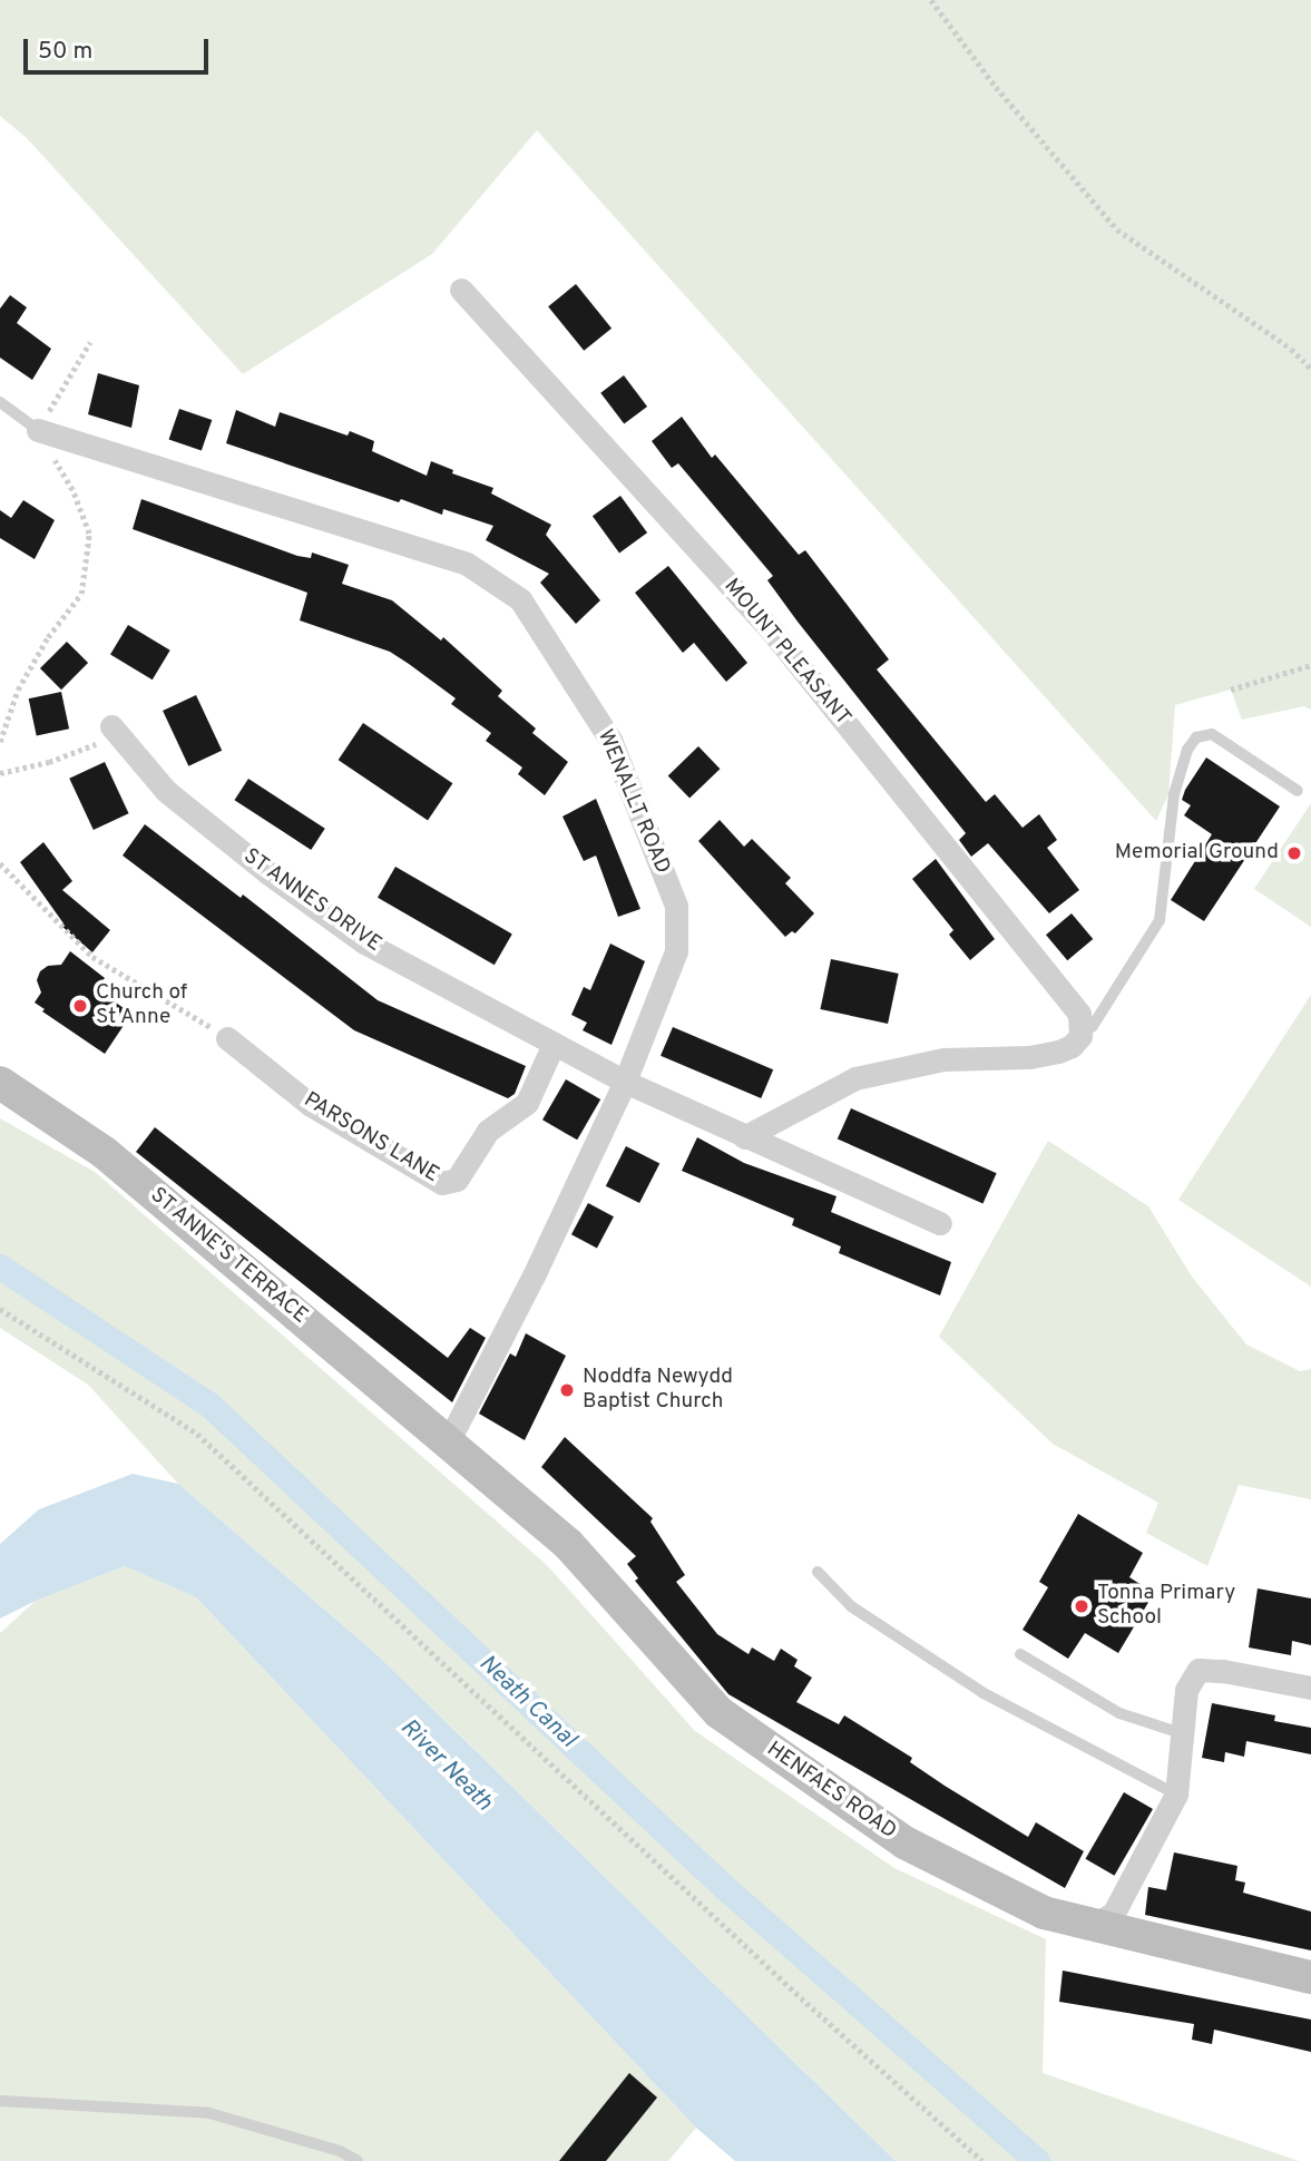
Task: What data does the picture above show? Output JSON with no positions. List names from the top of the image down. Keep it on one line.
{"streets":{"main road":["ST ANNE'S TERRACE","HENFAES ROAD"],"street":["MOUNT PLEASANT","WENALLT ROAD","ST ANNES DRIVE","PARSONS LANE"]},"crossings":[["WENALLT ROAD","ST ANNES DRIVE"],["WENALLT ROAD","ST ANNE'S TERRACE"],["WENALLT ROAD","HENFAES ROAD"],["ST ANNES DRIVE","PARSONS LANE"],["ST ANNE'S TERRACE","HENFAES ROAD"]],"water":["Neath Canal","River Neath"],"places":["Memorial Ground","Church of St Anne","Noddfa Newydd Baptist Church","Tonna Primary School"],"scale_bar":"50 m"}
